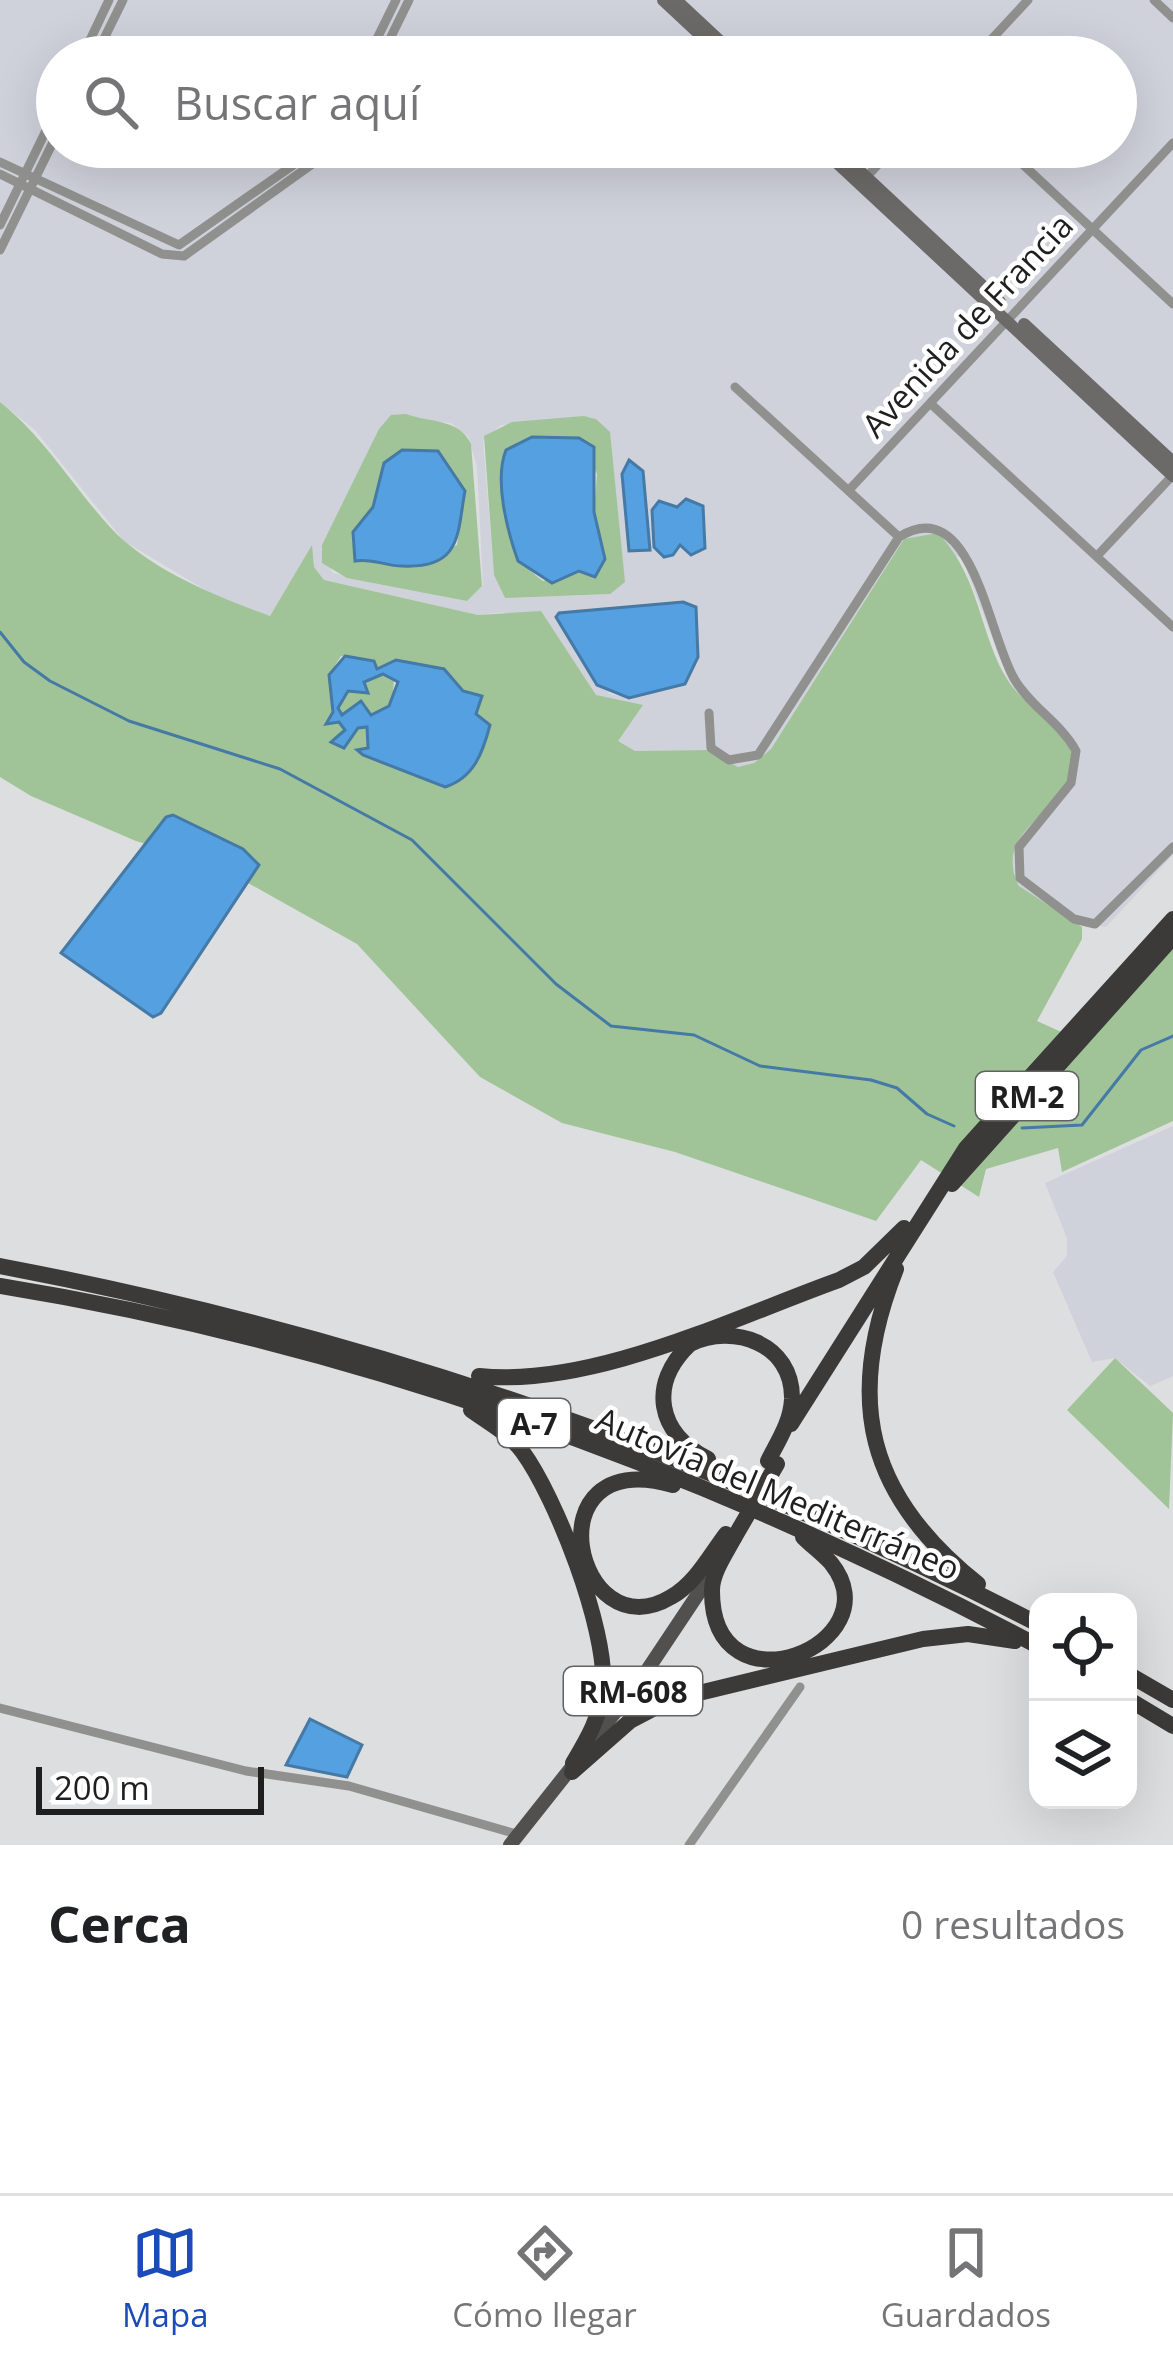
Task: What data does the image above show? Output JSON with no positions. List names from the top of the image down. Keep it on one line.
{"streets":{"highway":["RM-2","A-7","Autovía del Mediterráneo"],"street":["Avenida de Francia"]},"scale_bar":"200 m","page":{"search":"Buscar aquí","scale":"200 m","heading":["Cerca","0 resultados"],"nav":["Mapa","Cómo llegar","Guardados"]}}
